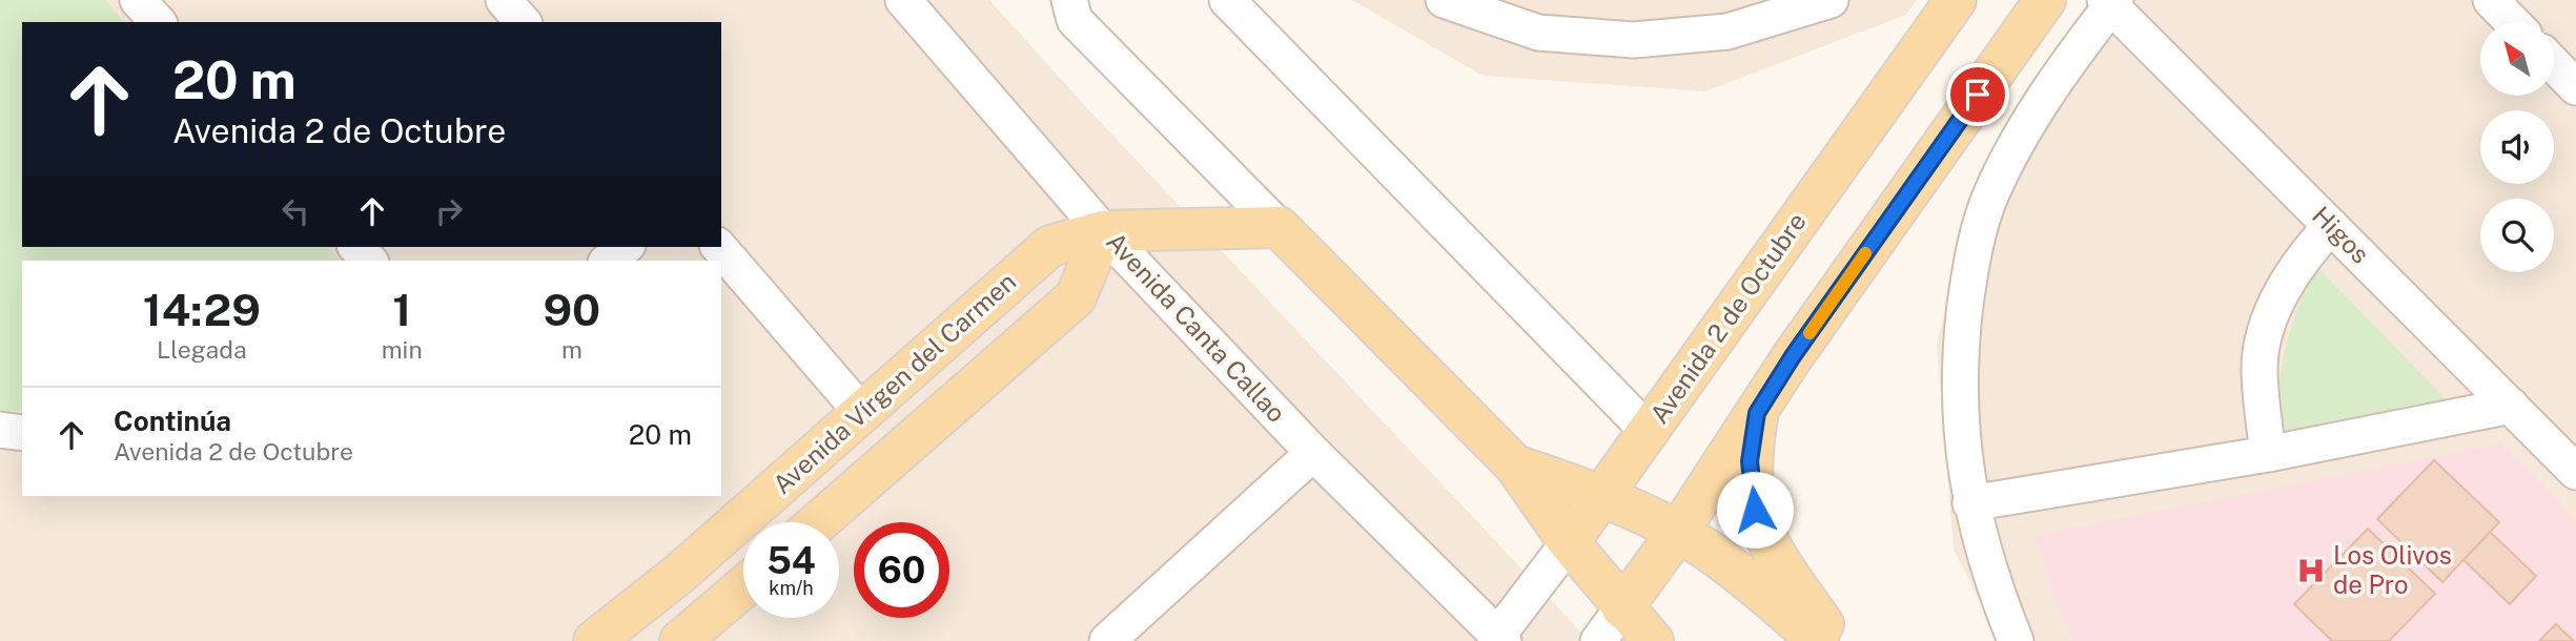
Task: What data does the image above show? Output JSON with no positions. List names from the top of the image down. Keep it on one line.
{"streets":{"main road":["Avenida 2 de Octubre","Avenida Vírgen del Carmen"],"street":["Higos","Avenida Canta Callao"]},"crossings":[["Avenida 2 de Octubre","Avenida Canta Callao"],["Avenida Canta Callao","Avenida Vírgen del Carmen"]],"places":{"hospital":["Los Olivos de Pro"]},"north":"top left","page":{"turn":["20 m","Avenida 2 de Octubre"],"eta":["14:29","Llegada","1","min","90","m"],"list":[{"name":"Continúa","note":"Avenida 2 de Octubre","value":"20 m"}],"speed":"54 km/h","limit":"60"}}
